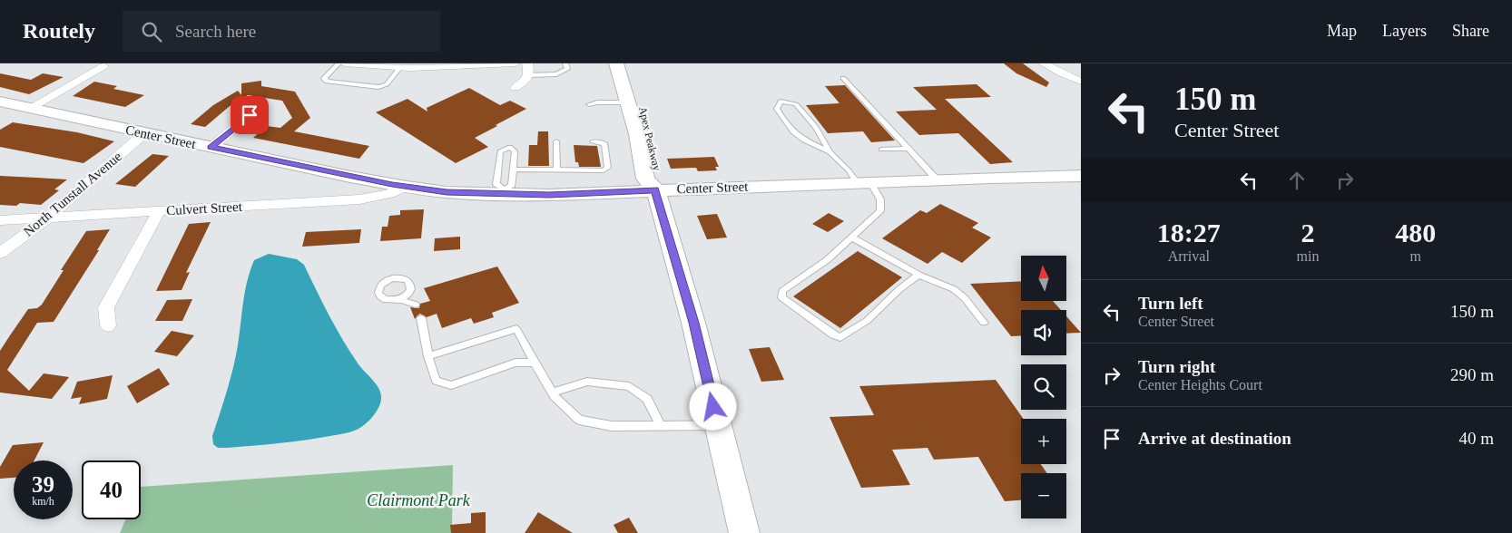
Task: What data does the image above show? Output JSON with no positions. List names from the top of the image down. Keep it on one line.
{"streets":{"main road":["Center Street","Apex Peakway"],"street":["North Tunstall Avenue","Culvert Street"]},"crossings":[["Center Street","Apex Peakway"],["Center Street","North Tunstall Avenue"],["Center Street","Culvert Street"],["North Tunstall Avenue","Culvert Street"]],"parks":["Clairmont Park"],"north":"top","page":{"header":"Routely","search":"Search here","nav":["Map","Layers","Share"],"turn":["150 m","Center Street"],"eta":["18:27","Arrival","2","min","480","m"],"map_buttons":["+","−"],"list":[{"name":"Turn left","note":"Center Street","value":"150 m"},{"name":"Turn right","note":"Center Heights Court","value":"290 m"},{"name":"Arrive at destination","value":"40 m"}],"speed":"39 km/h","limit":"40"}}
